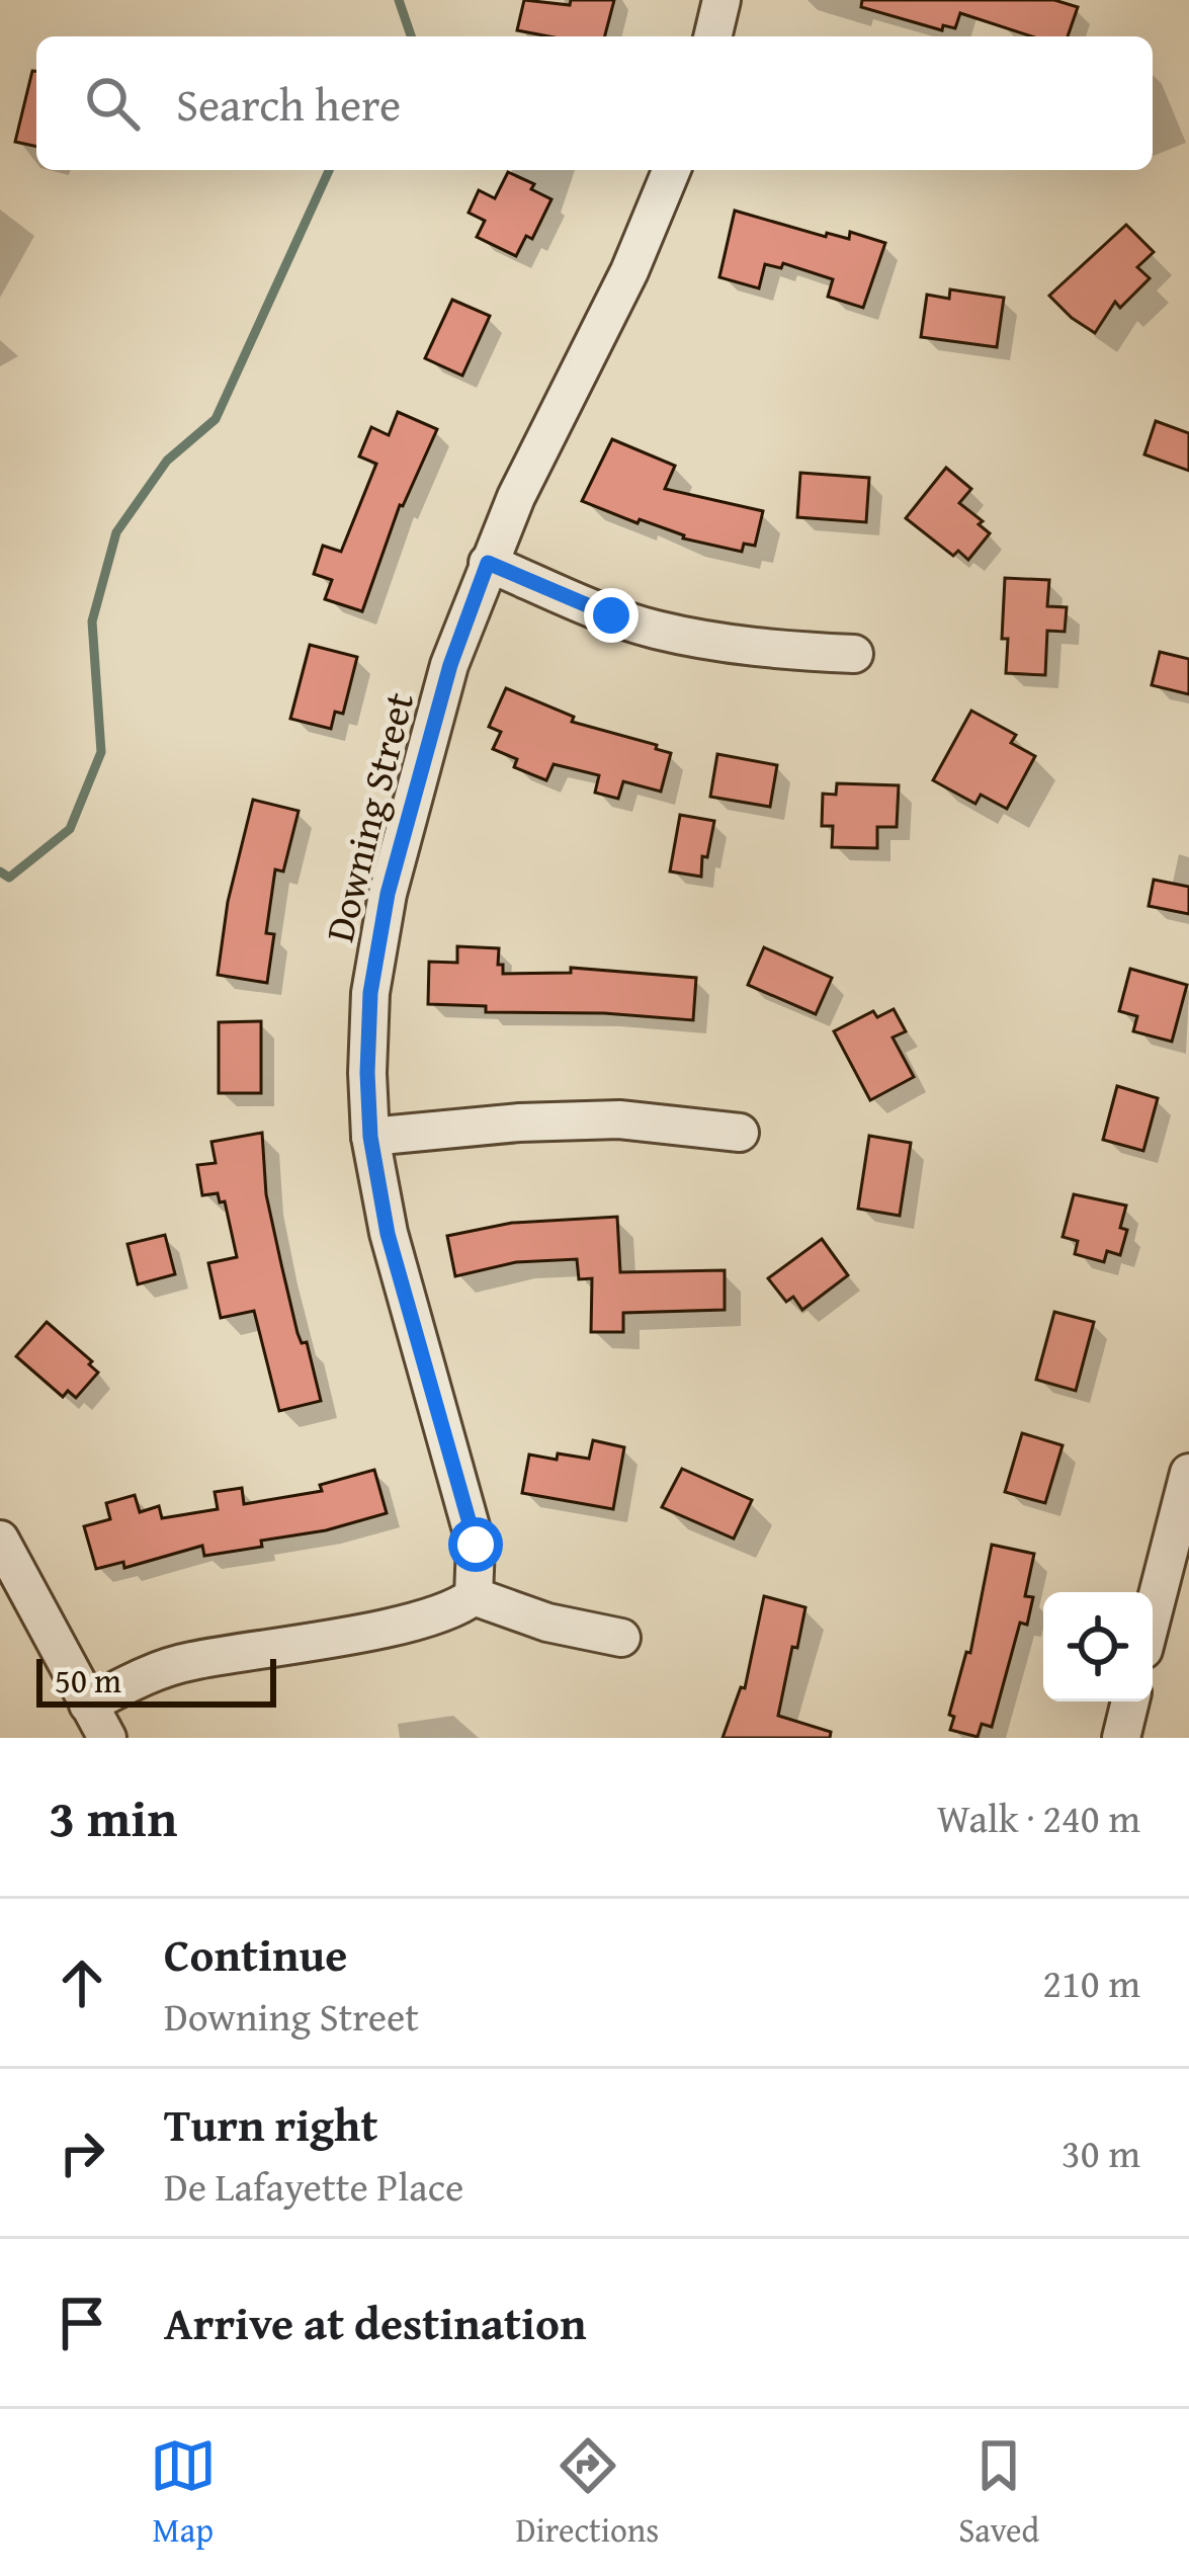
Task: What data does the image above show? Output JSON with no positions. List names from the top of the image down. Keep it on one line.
{"streets":{"street":["Downing Street"]},"scale_bar":"50 m","page":{"search":"Search here","scale":"50 m","heading":["3 min","Walk · 240 m"],"list":[["Continue","Downing Street","210 m"],["Turn right","De Lafayette Place","30 m"],"Arrive at destination"],"nav":["Map","Directions","Saved"]}}
